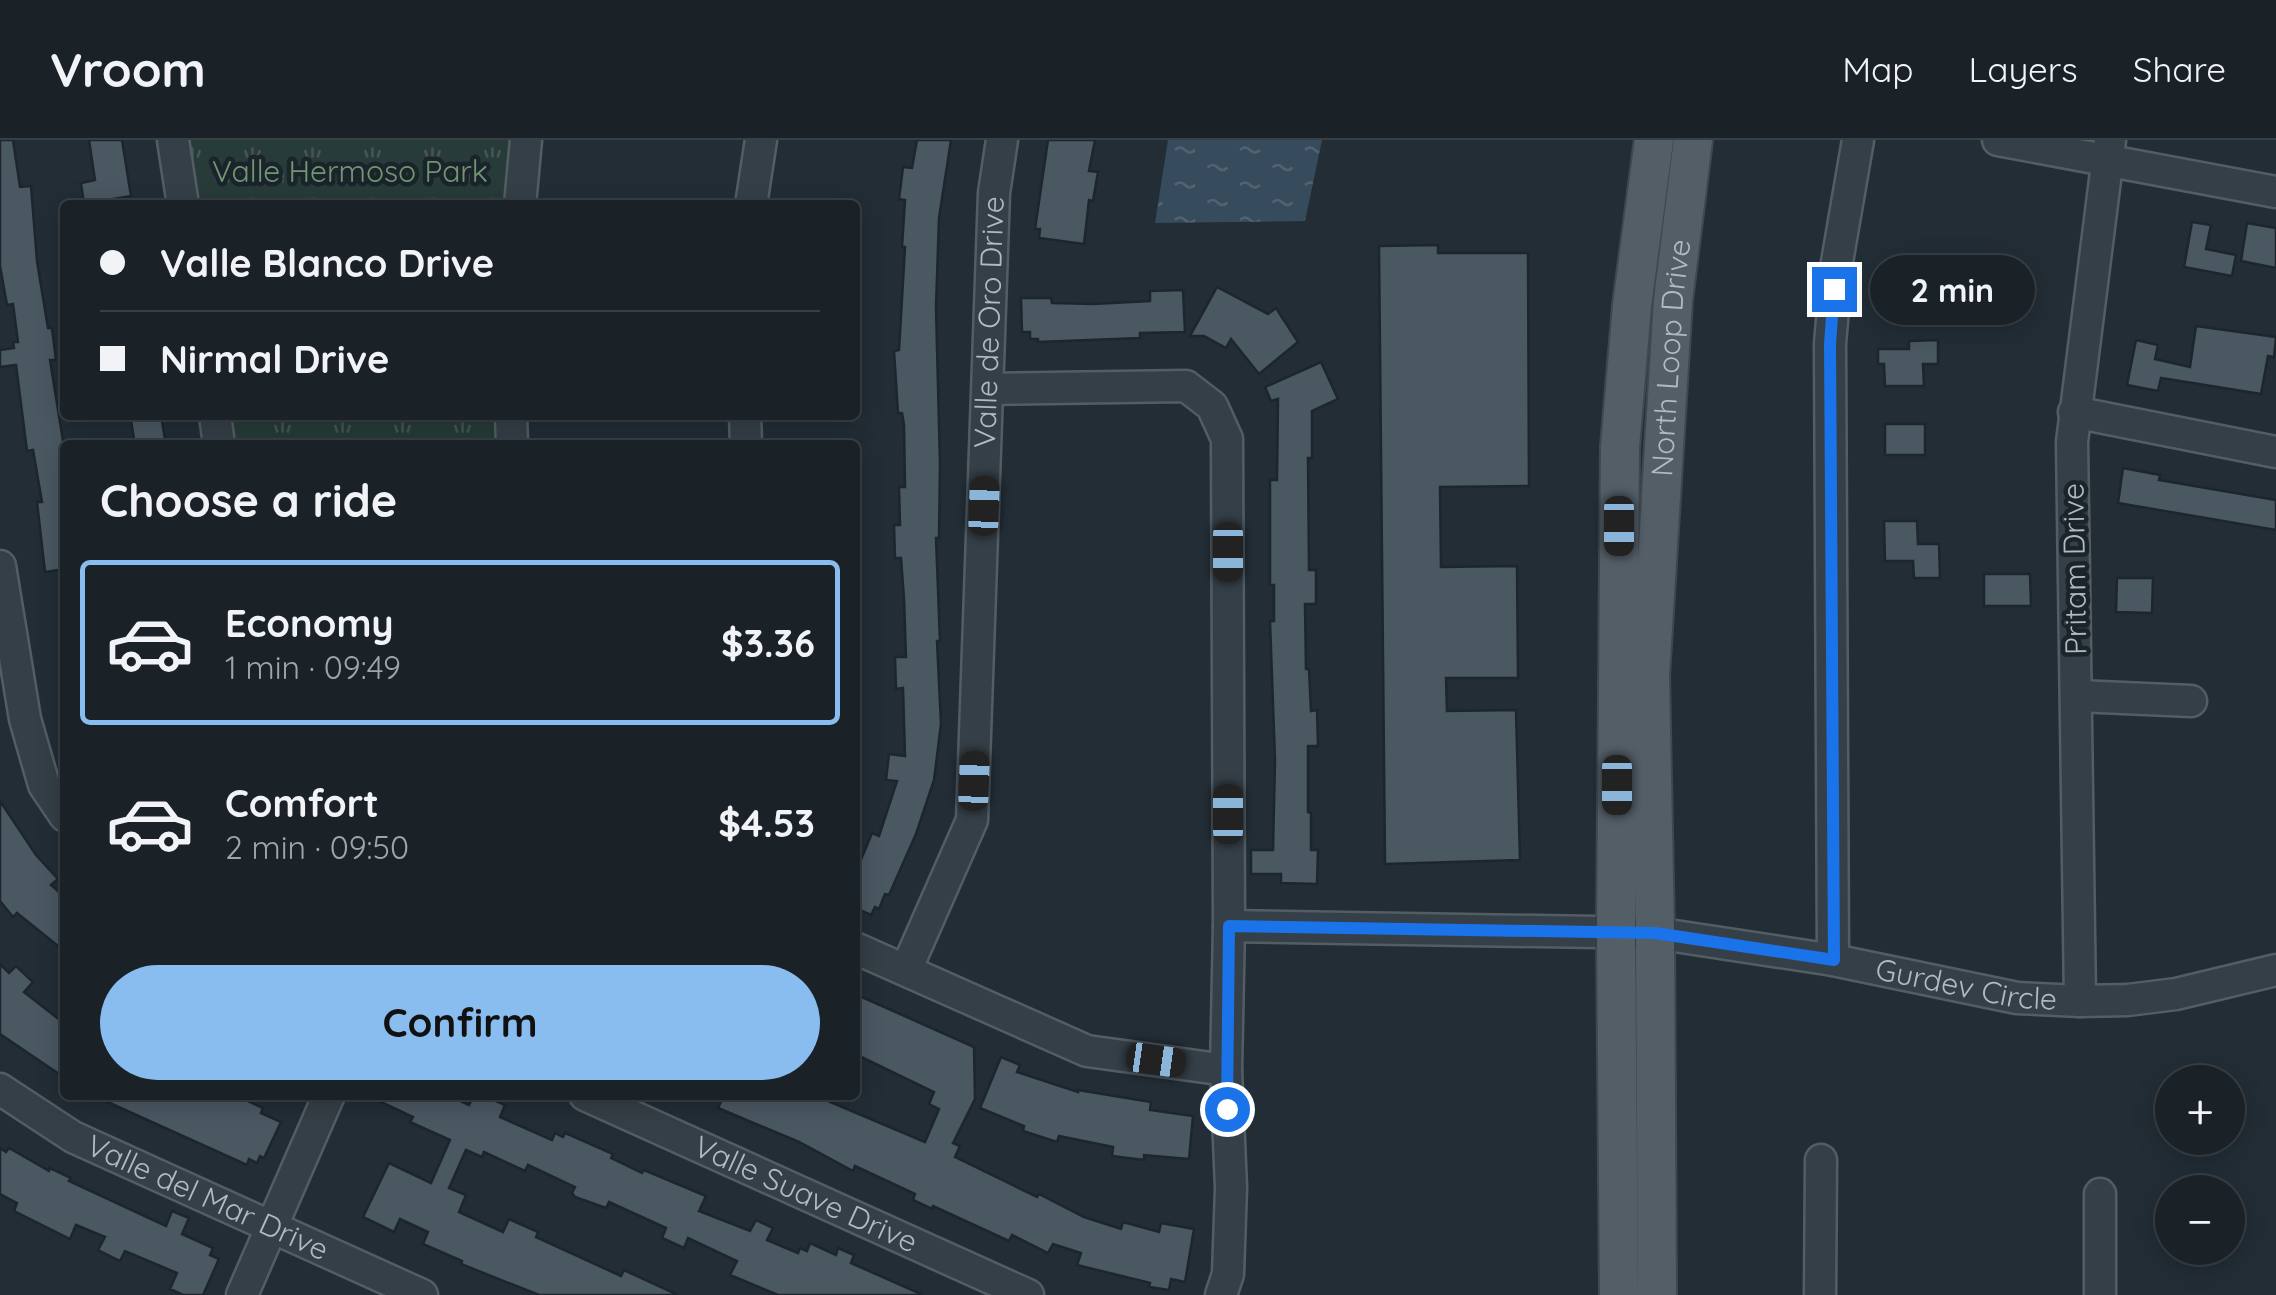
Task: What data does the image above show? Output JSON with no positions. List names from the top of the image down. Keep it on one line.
{"streets":{"main road":["North Loop Drive"],"street":["Valle de Oro Drive","Pritam Drive","Gurdev Circle","Valle Suave Drive","Valle del Mar Drive"]},"crossings":[["North Loop Drive","Gurdev Circle"],["Pritam Drive","Gurdev Circle"]],"parks":["Valle Hermoso Park"],"page":{"header":"Vroom","nav":["Map","Layers","Share"],"banner":["Valle Blanco Drive","Nirmal Drive"],"bubble":"2 min","heading":"Choose a ride","list":[{"name":"Economy","note":"1 min · 09:49","value":"$3.36"},{"name":"Comfort","note":"2 min · 09:50","value":"$4.53"}],"buttons":"Confirm","map_buttons":["+","−"]}}
